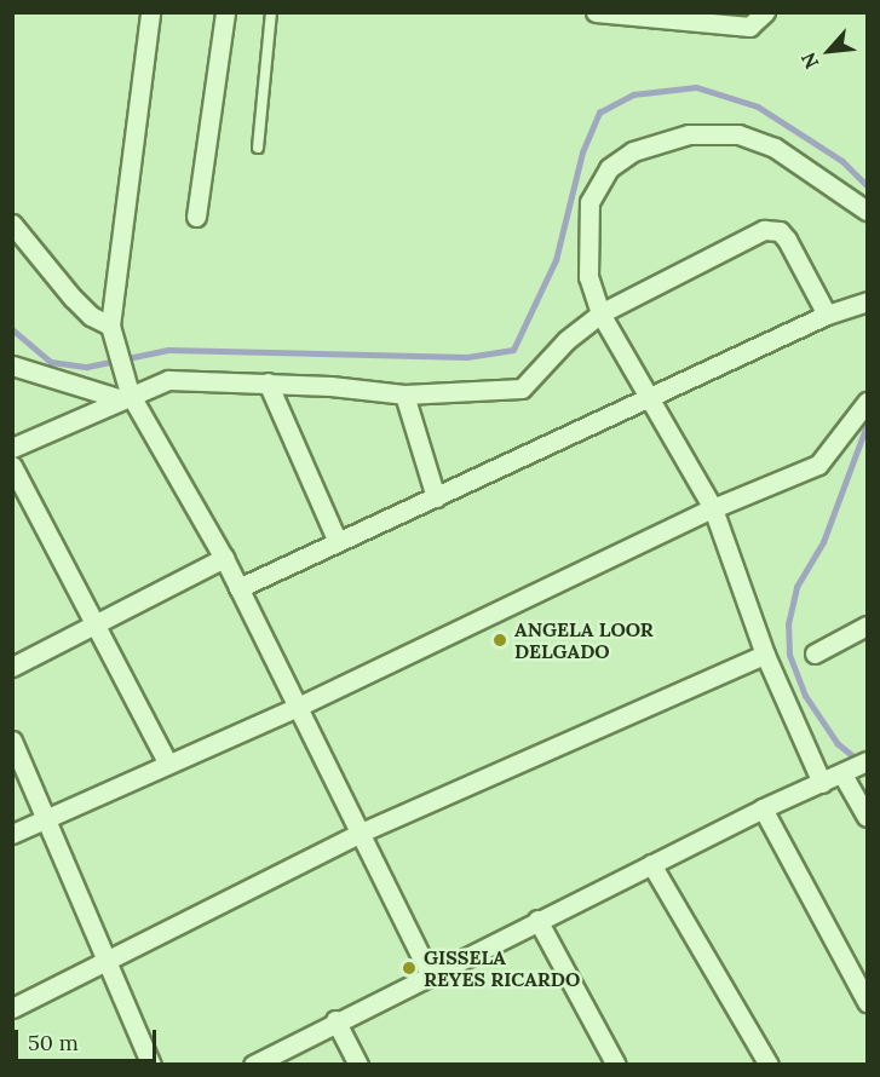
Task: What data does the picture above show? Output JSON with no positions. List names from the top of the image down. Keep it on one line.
{"places":["ANGELA LOOR DELGADO","GISSELA REYES RICARDO"],"scale_bar":"50 m","north":"bottom left"}
